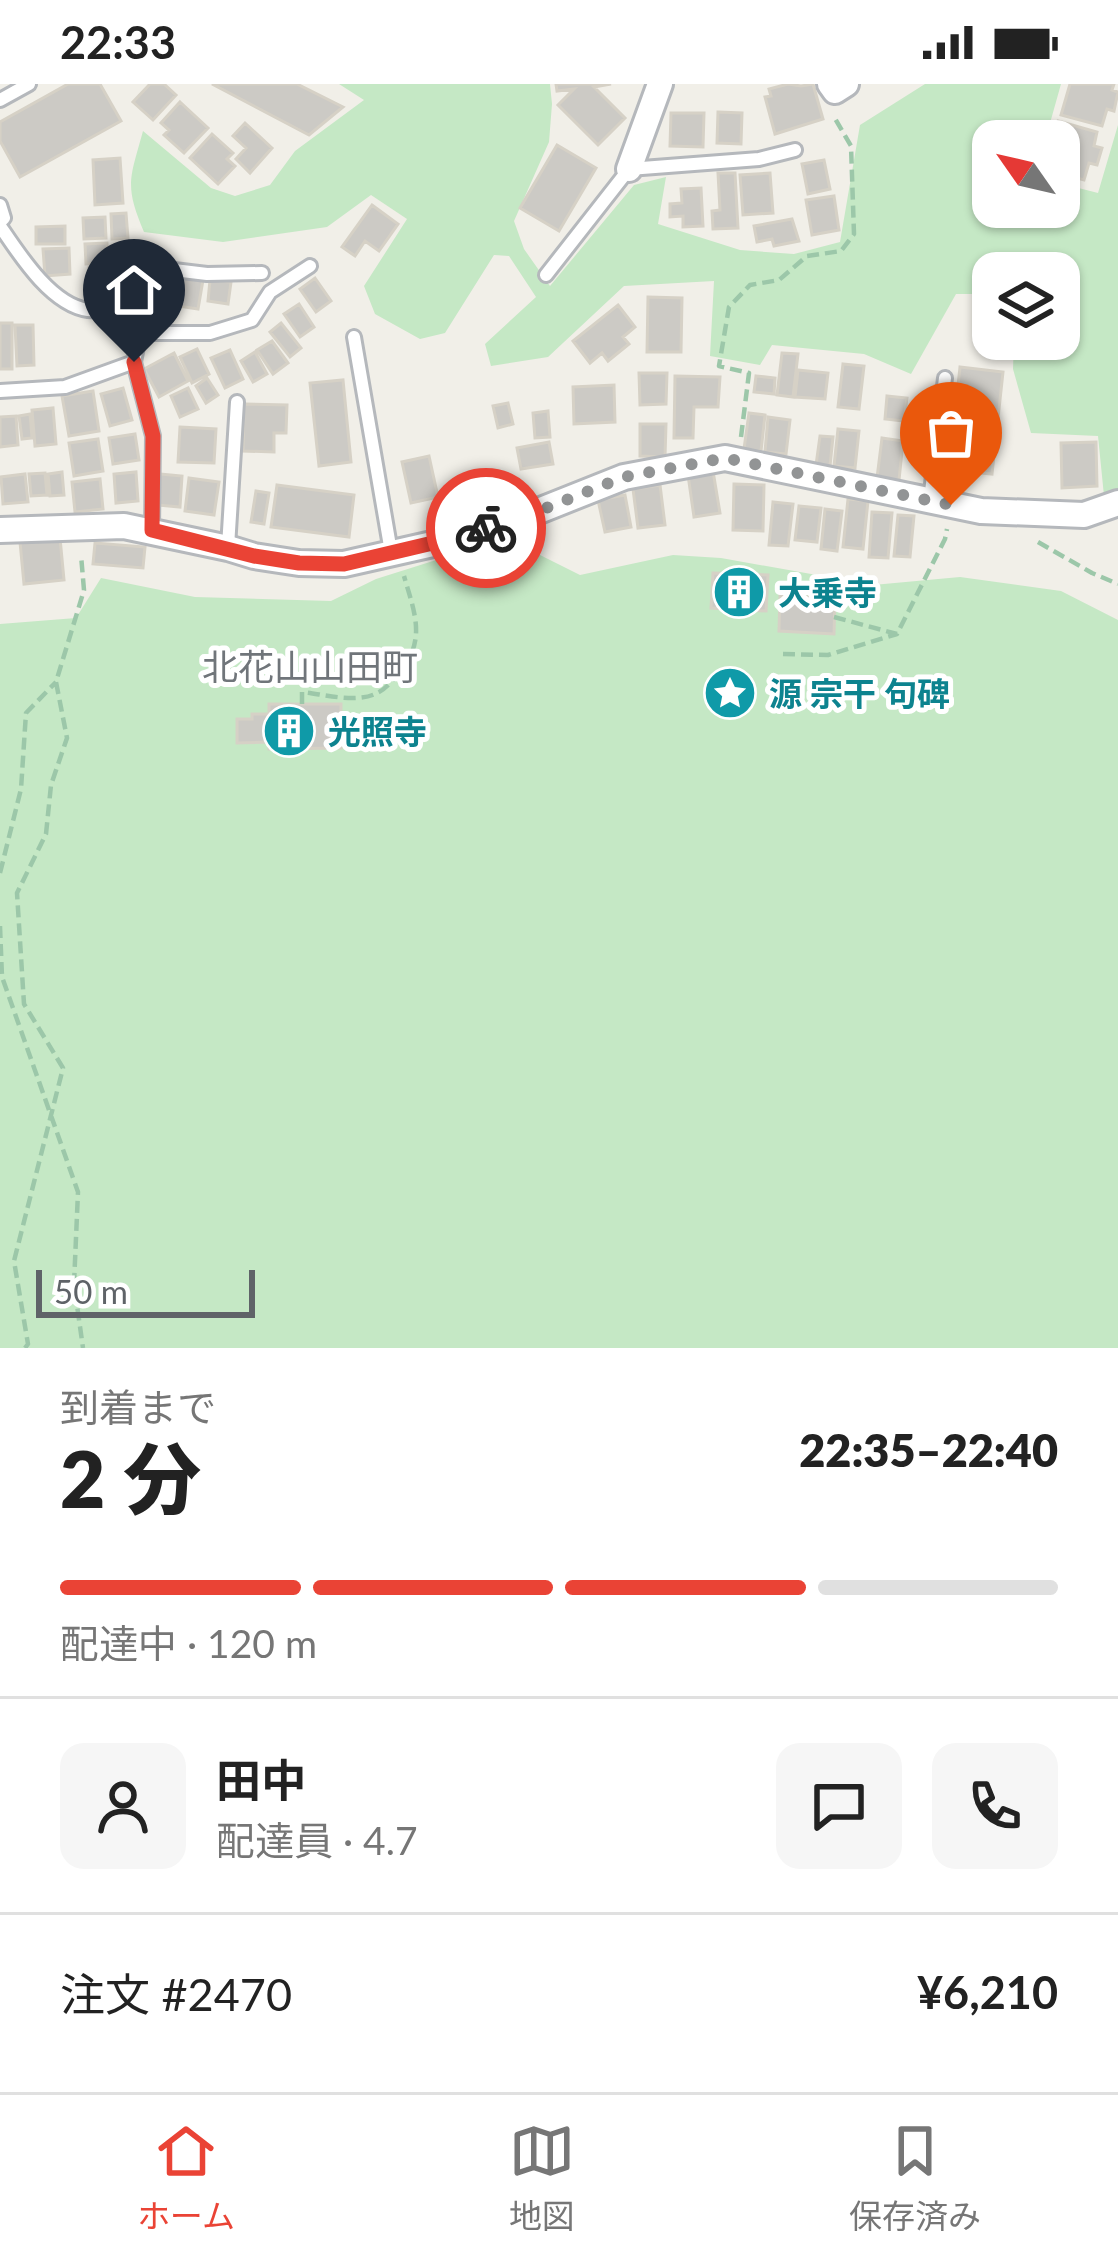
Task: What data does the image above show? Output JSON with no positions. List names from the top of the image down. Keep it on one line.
{"districts":["北花山山田町"],"places":{"building":["大乗寺","光照寺"],"place":["源 宗干 句碑"]},"scale_bar":"50 m","north":"top left","page":{"status":"22:33","scale":"50 m","heading":["2 分","到着まで","22:35–22:40"],"panel":["田中","配達員 · 4.7","注文 #2470","¥6,210"],"bar":"配達中 · 120 m","tabs":["ホーム","地図","保存済み"]}}
